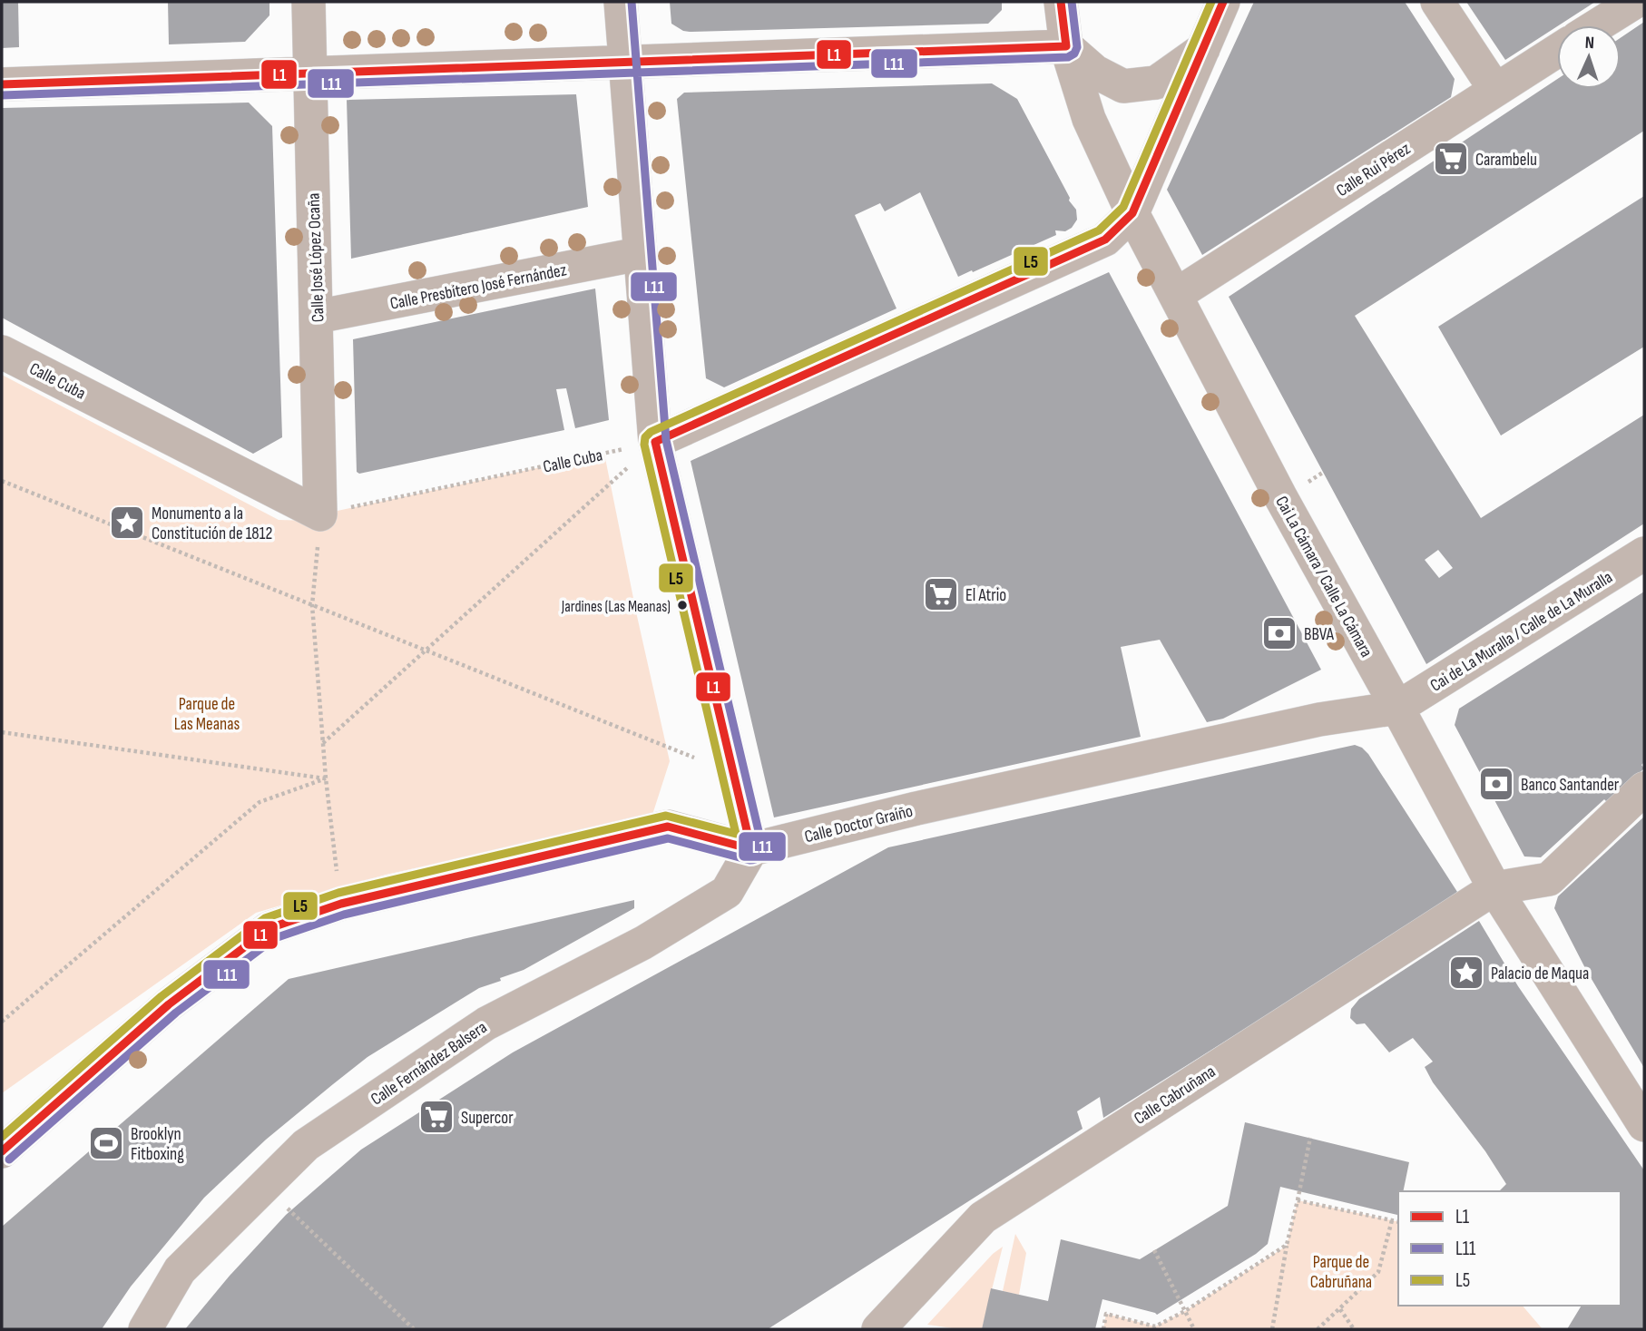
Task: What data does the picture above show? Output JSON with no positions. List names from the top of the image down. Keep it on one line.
{"streets":{"street":["Calle Rui Pérez","Calle José López Ocaña","Calle Presbítero José Fernández","Calle Cuba","Cai La Cámara / Calle La Cámara","Cai de La Muralla / Calle de La Muralla","Calle Doctor Graíño","Calle Fernández Balsera","Calle Cabruñana"]},"crossings":[["Calle Rui Pérez","Cai La Cámara / Calle La Cámara"],["Calle José López Ocaña","Calle Presbítero José Fernández"],["Calle José López Ocaña","Calle Cuba"],["Cai La Cámara / Calle La Cámara","Cai de La Muralla / Calle de La Muralla"],["Cai La Cámara / Calle La Cámara","Calle Doctor Graíño"],["Cai La Cámara / Calle La Cámara","Calle Cabruñana"],["Cai de La Muralla / Calle de La Muralla","Calle Doctor Graíño"],["Calle Doctor Graíño","Calle Fernández Balsera"]],"parks":["Parque de Las Meanas","Parque de Cabruñana"],"places":{"supermarket":["Carambelu","El Atrio","Supercor"],"place":["Monumento a la Constitución de 1812","Palacio de Maqua"],"other":["Jardines (Las Meanas)"],"bank":["BBVA","Banco Santander"],"sports":["Brooklyn Fitboxing"]},"lines":["transit line L1","transit line L11","transit line L5"],"legend":["L1","L11","L5"],"north":"top"}
